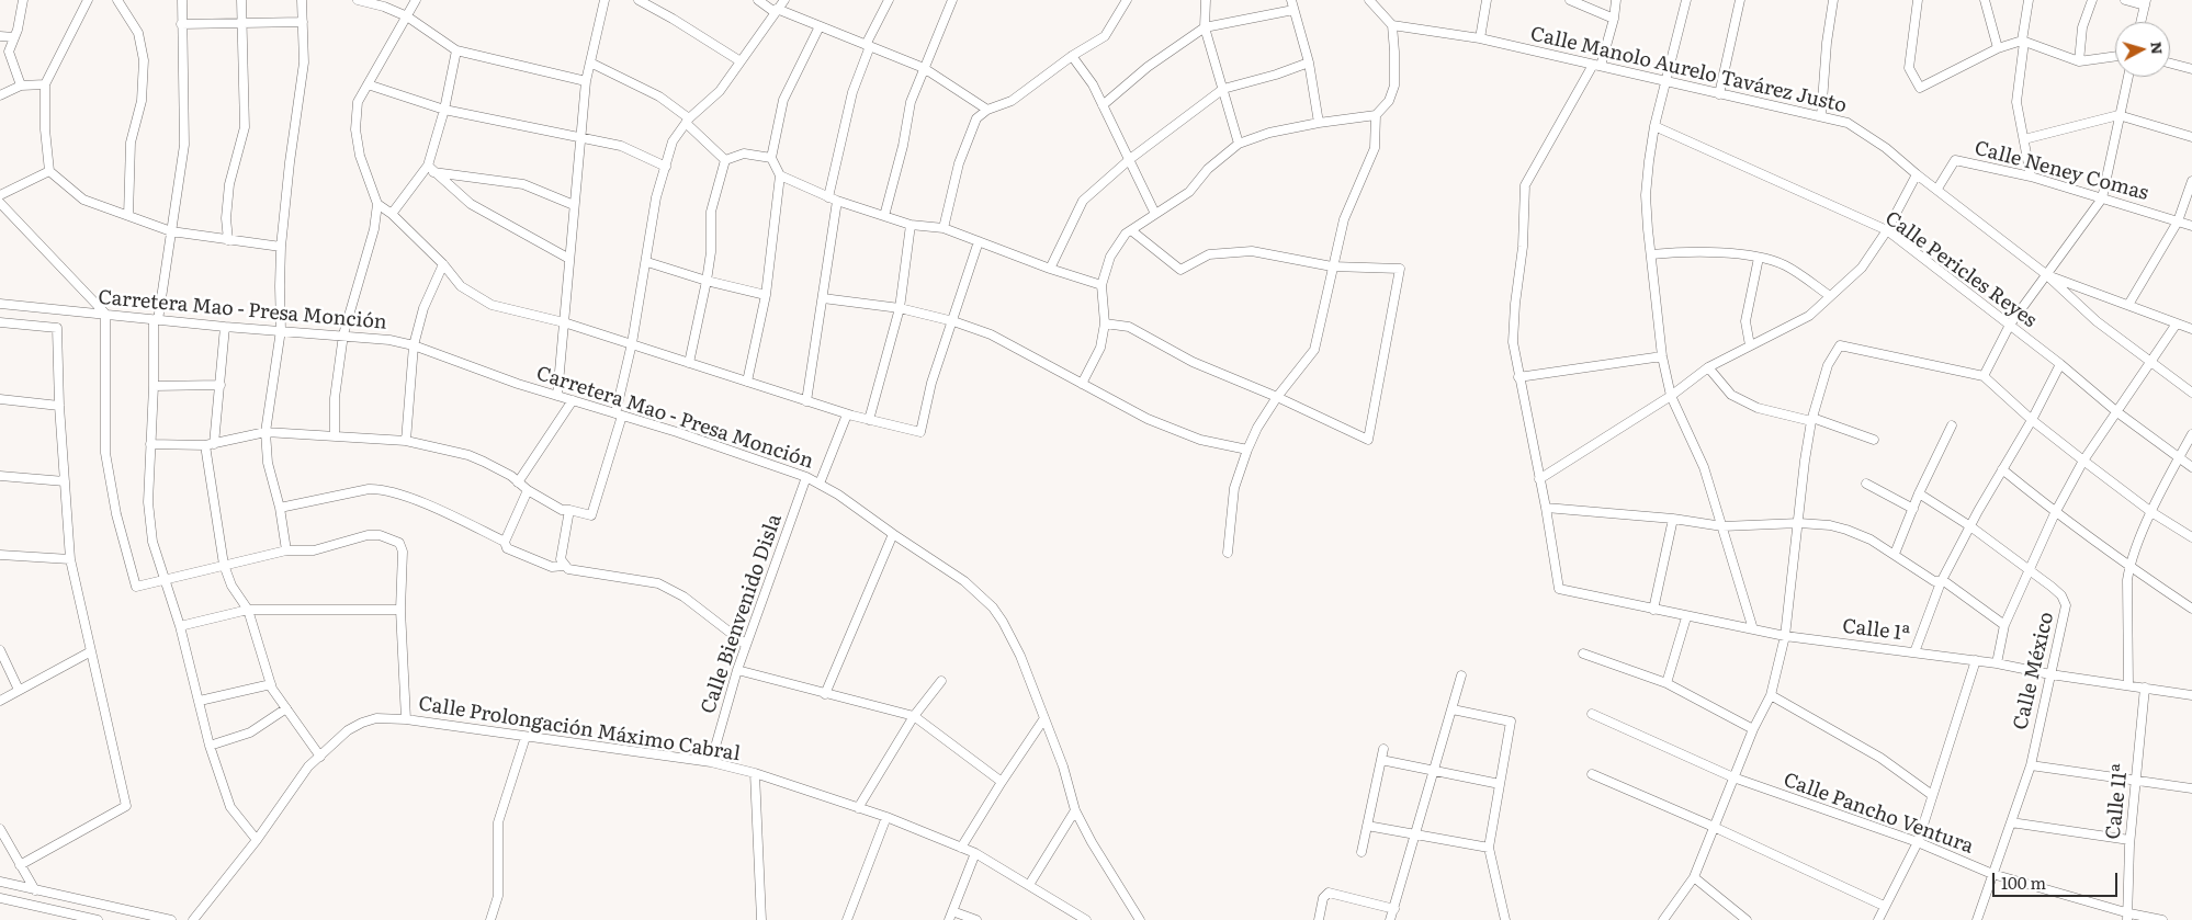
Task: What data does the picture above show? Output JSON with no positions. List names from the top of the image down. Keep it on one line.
{"streets":{"street":["Calle Manolo Aurelo Tavárez Justo","Calle Neney Comas","Calle Pericles Reyes","Carretera Mao - Presa Monción","Calle Bienvenido Disla","Calle 1ª","Calle México","Calle Prolongación Máximo Cabral","Calle 11ª","Calle Pancho Ventura"]},"crossings":[["Calle Manolo Aurelo Tavárez Justo","Calle Neney Comas"],["Carretera Mao - Presa Monción","Calle Bienvenido Disla"],["Calle Bienvenido Disla","Calle Prolongación Máximo Cabral"],["Calle 1ª","Calle México"],["Calle 1ª","Calle 11ª"],["Calle México","Calle Pancho Ventura"],["Calle 11ª","Calle Pancho Ventura"]],"scale_bar":"100 m","north":"right"}
